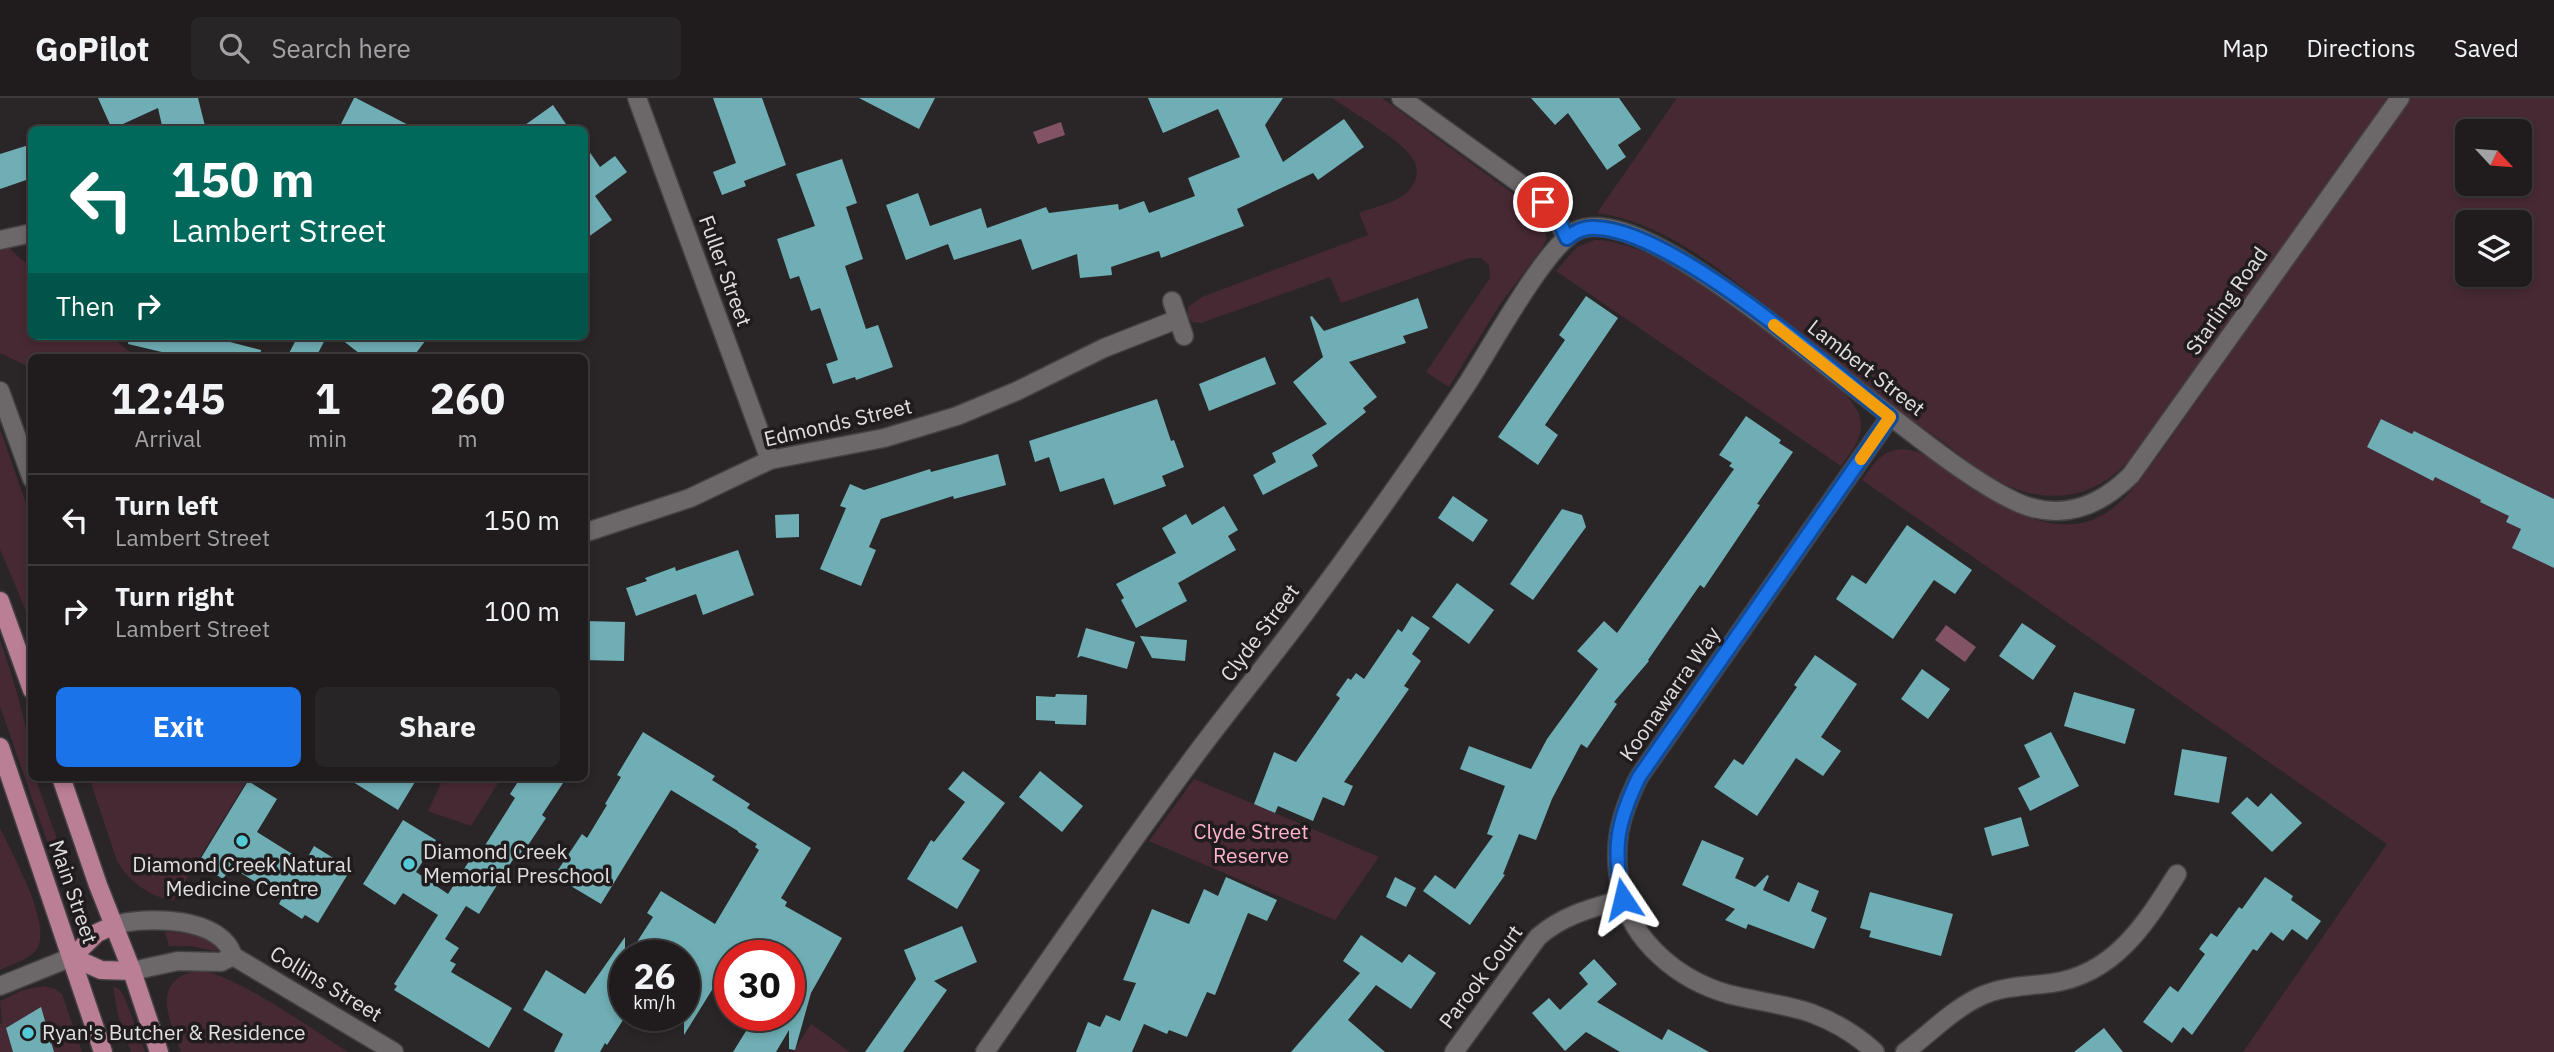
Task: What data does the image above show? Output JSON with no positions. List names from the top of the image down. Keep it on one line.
{"streets":{"main road":["Main Street","Collins Street"],"street":["Fuller Street","Starling Road","Lambert Street","Edmonds Street","Clyde Street","Koonawarra Way","Parook Court"]},"crossings":[["Fuller Street","Edmonds Street"],["Starling Road","Lambert Street"],["Lambert Street","Clyde Street"],["Lambert Street","Koonawarra Way"],["Koonawarra Way","Parook Court"],["Main Street","Collins Street"]],"parks":["Clyde Street Reserve"],"places":["Diamond Creek Natural Medicine Centre","Diamond Creek Memorial Preschool","Ryan's Butcher & Residence"],"north":"bottom right","page":{"header":"GoPilot","search":"Search here","nav":["Map","Directions","Saved"],"turn":["150 m","Lambert Street"],"then":"Then","eta":["12:45","Arrival","1","min","260","m"],"list":[{"name":"Turn left","note":"Lambert Street","value":"150 m"},{"name":"Turn right","note":"Lambert Street","value":"100 m"}],"buttons":["Exit","Share"],"speed":"26 km/h","limit":"30"}}
